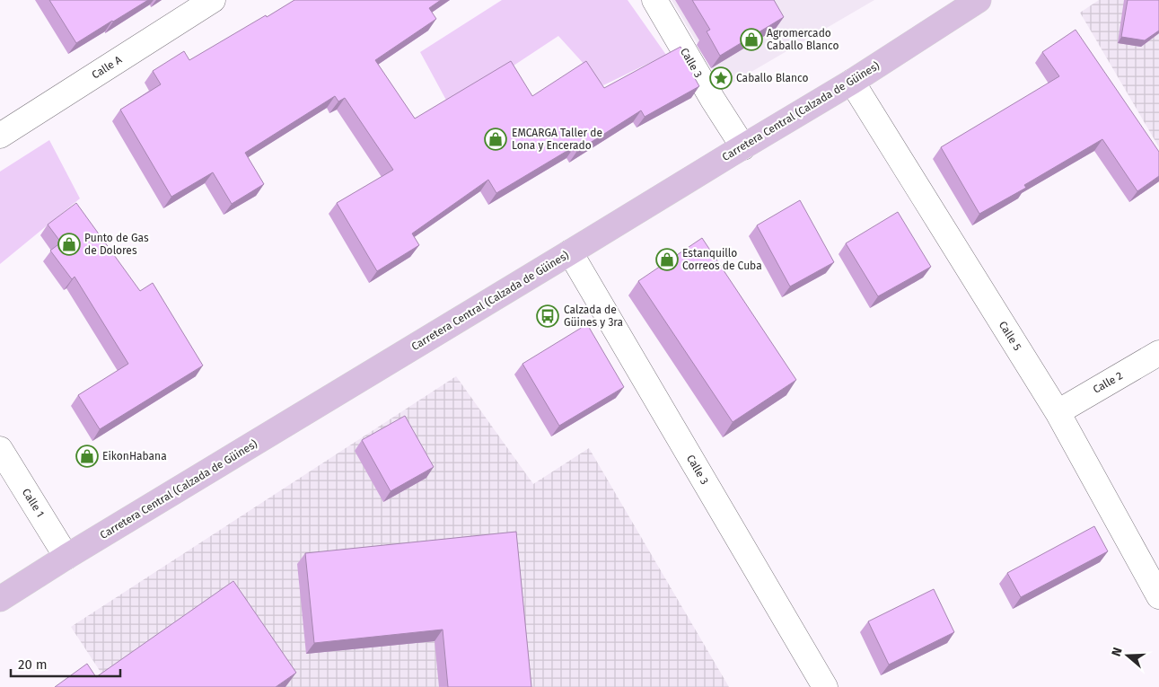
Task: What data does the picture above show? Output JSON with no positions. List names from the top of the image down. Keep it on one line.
{"streets":{"main road":["Carretera Central (Calzada de Güines)"],"street":["Calle 3","Calle A","Calle 5","Calle 2","Calle 1"]},"crossings":[["Calle 3","Carretera Central (Calzada de Güines)"],["Carretera Central (Calzada de Güines)","Calle 5"],["Carretera Central (Calzada de Güines)","Calle 1"],["Calle 5","Calle 2"]],"places":{"shop":["Agromercado Caballo Blanco","EMCARGA Taller de Lona y Encerado","Punto de Gas de Dolores","Estanquillo Correos de Cuba","EikonHabana"],"place":["Caballo Blanco"],"bus stop":["Calzada de Güines y 3ra"]},"scale_bar":"20 m","north":"left"}
